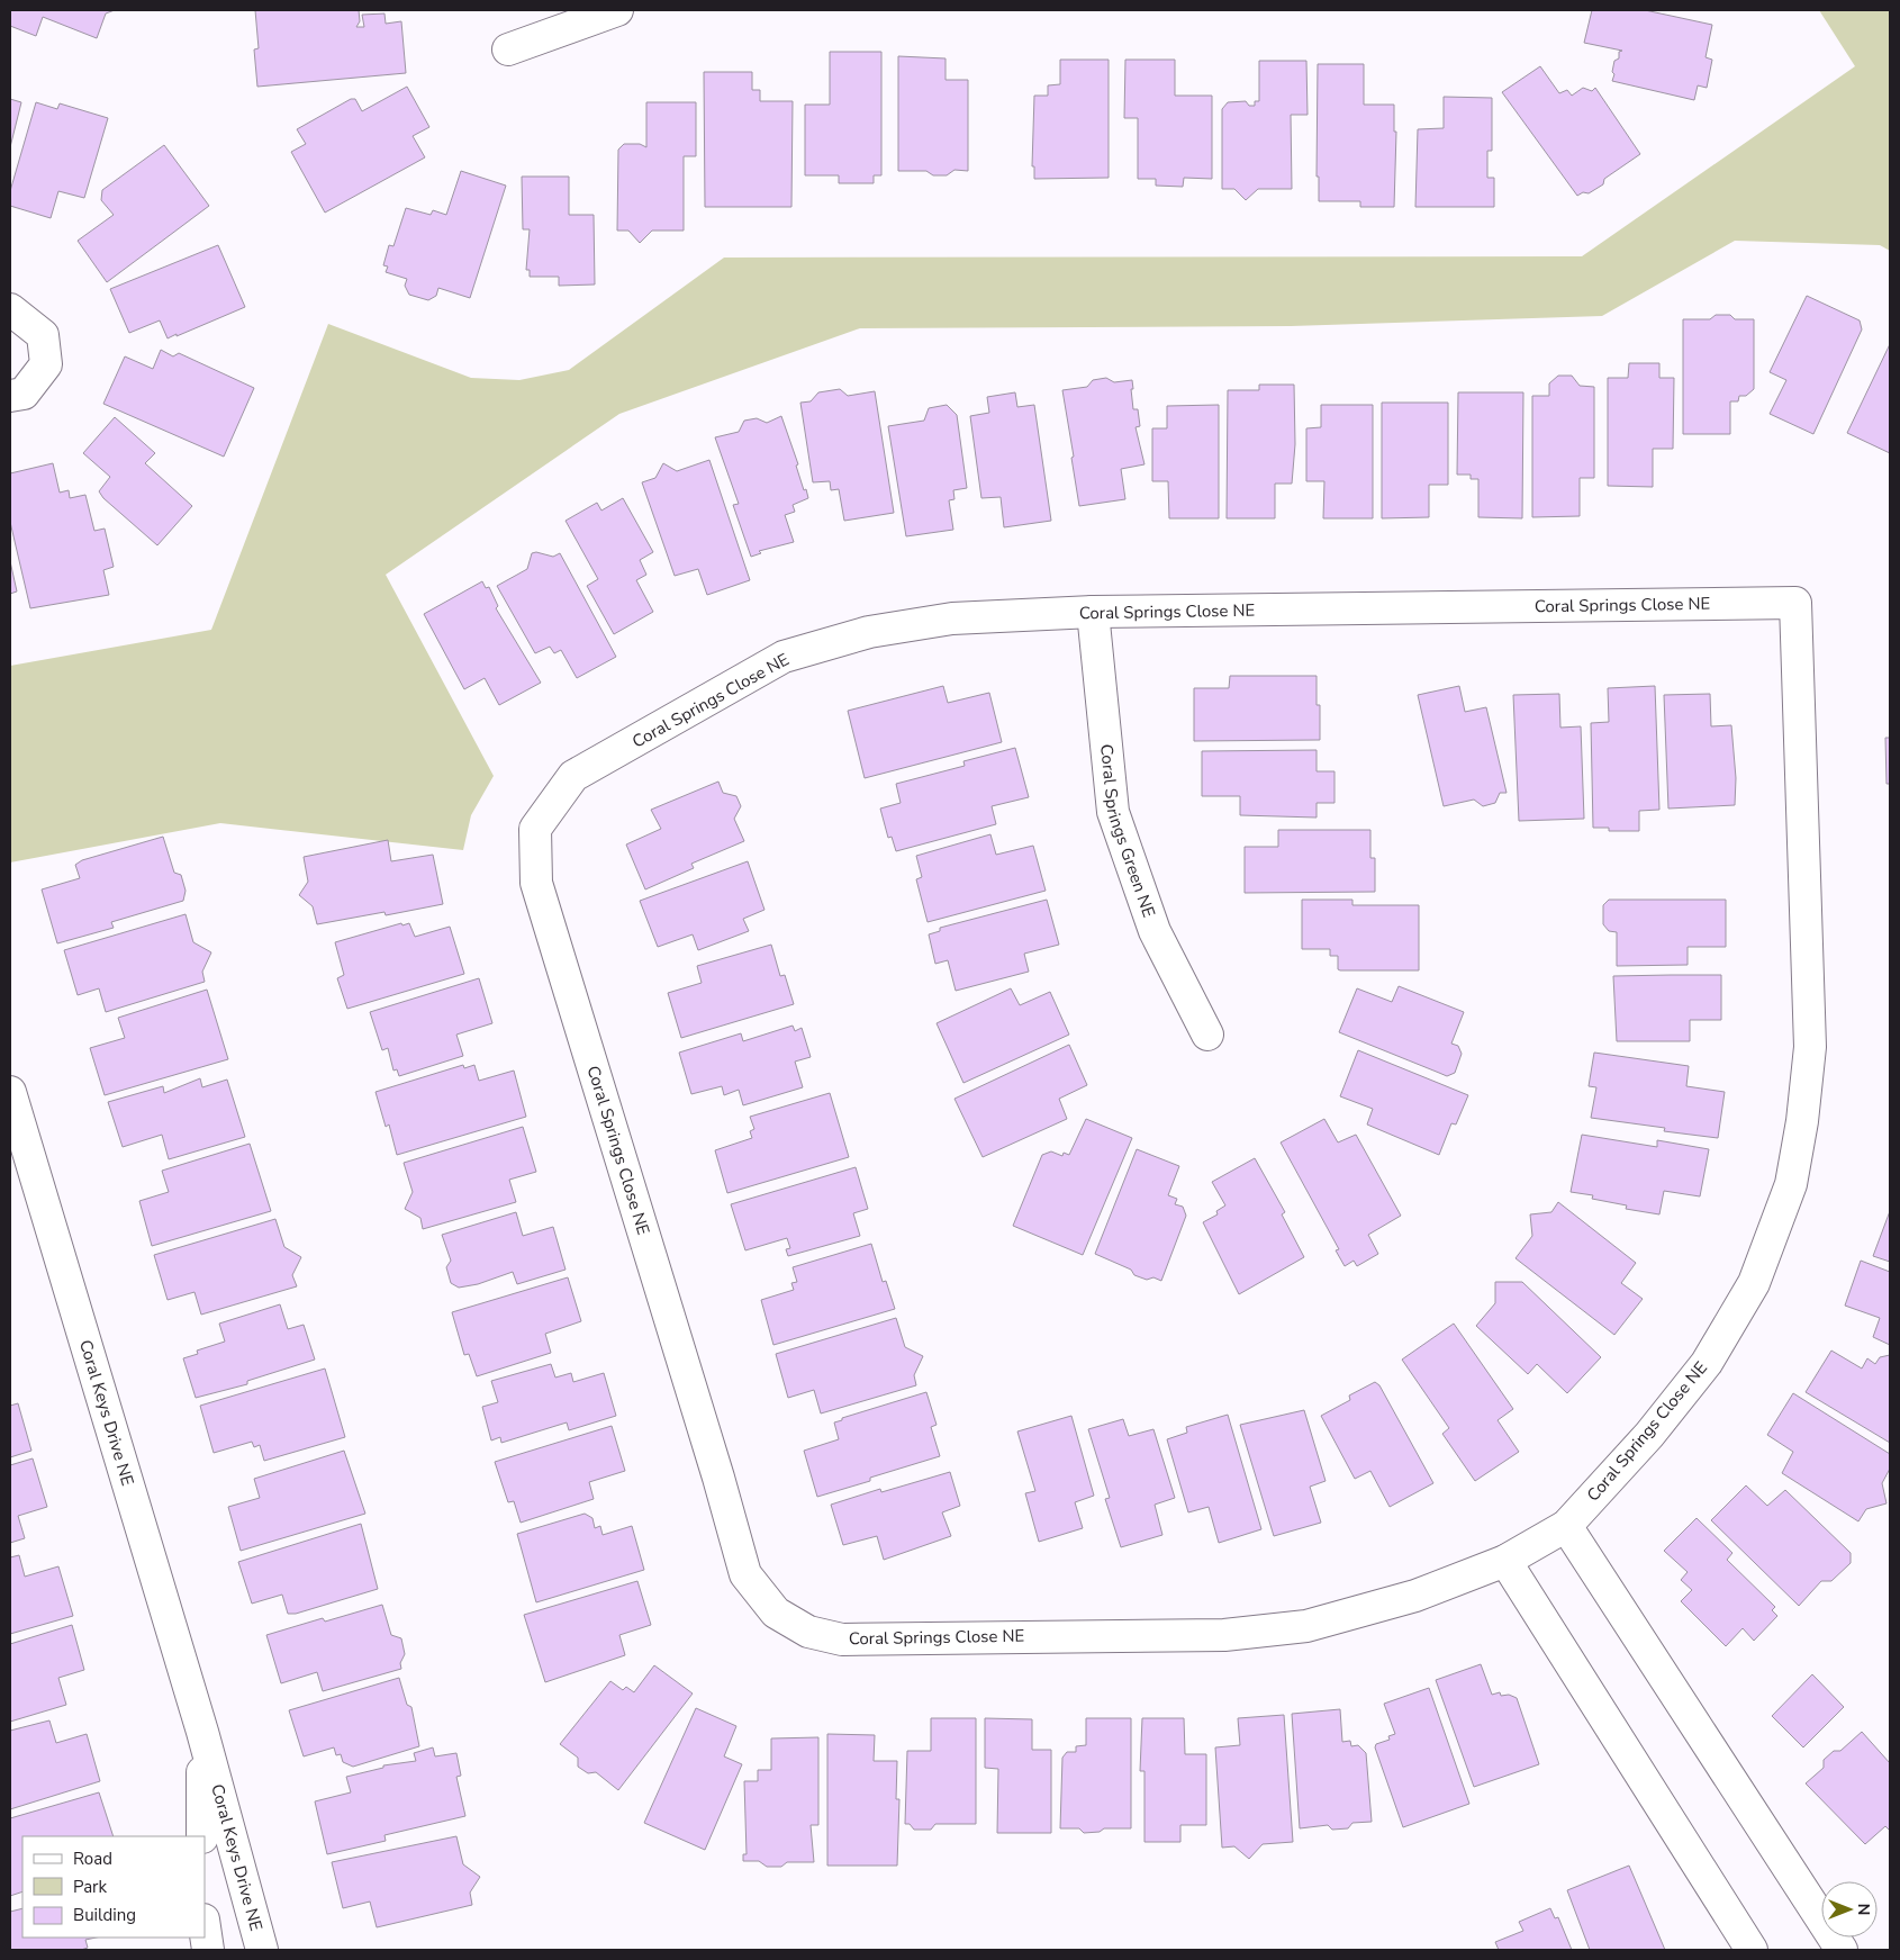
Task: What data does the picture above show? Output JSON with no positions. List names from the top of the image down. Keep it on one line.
{"streets":{"street":["Coral Springs Close NE","Coral Springs Green NE","Coral Keys Drive NE"]},"crossings":[["Coral Springs Close NE","Coral Springs Green NE"]],"legend":["Road","Park","Building"],"north":"right"}
